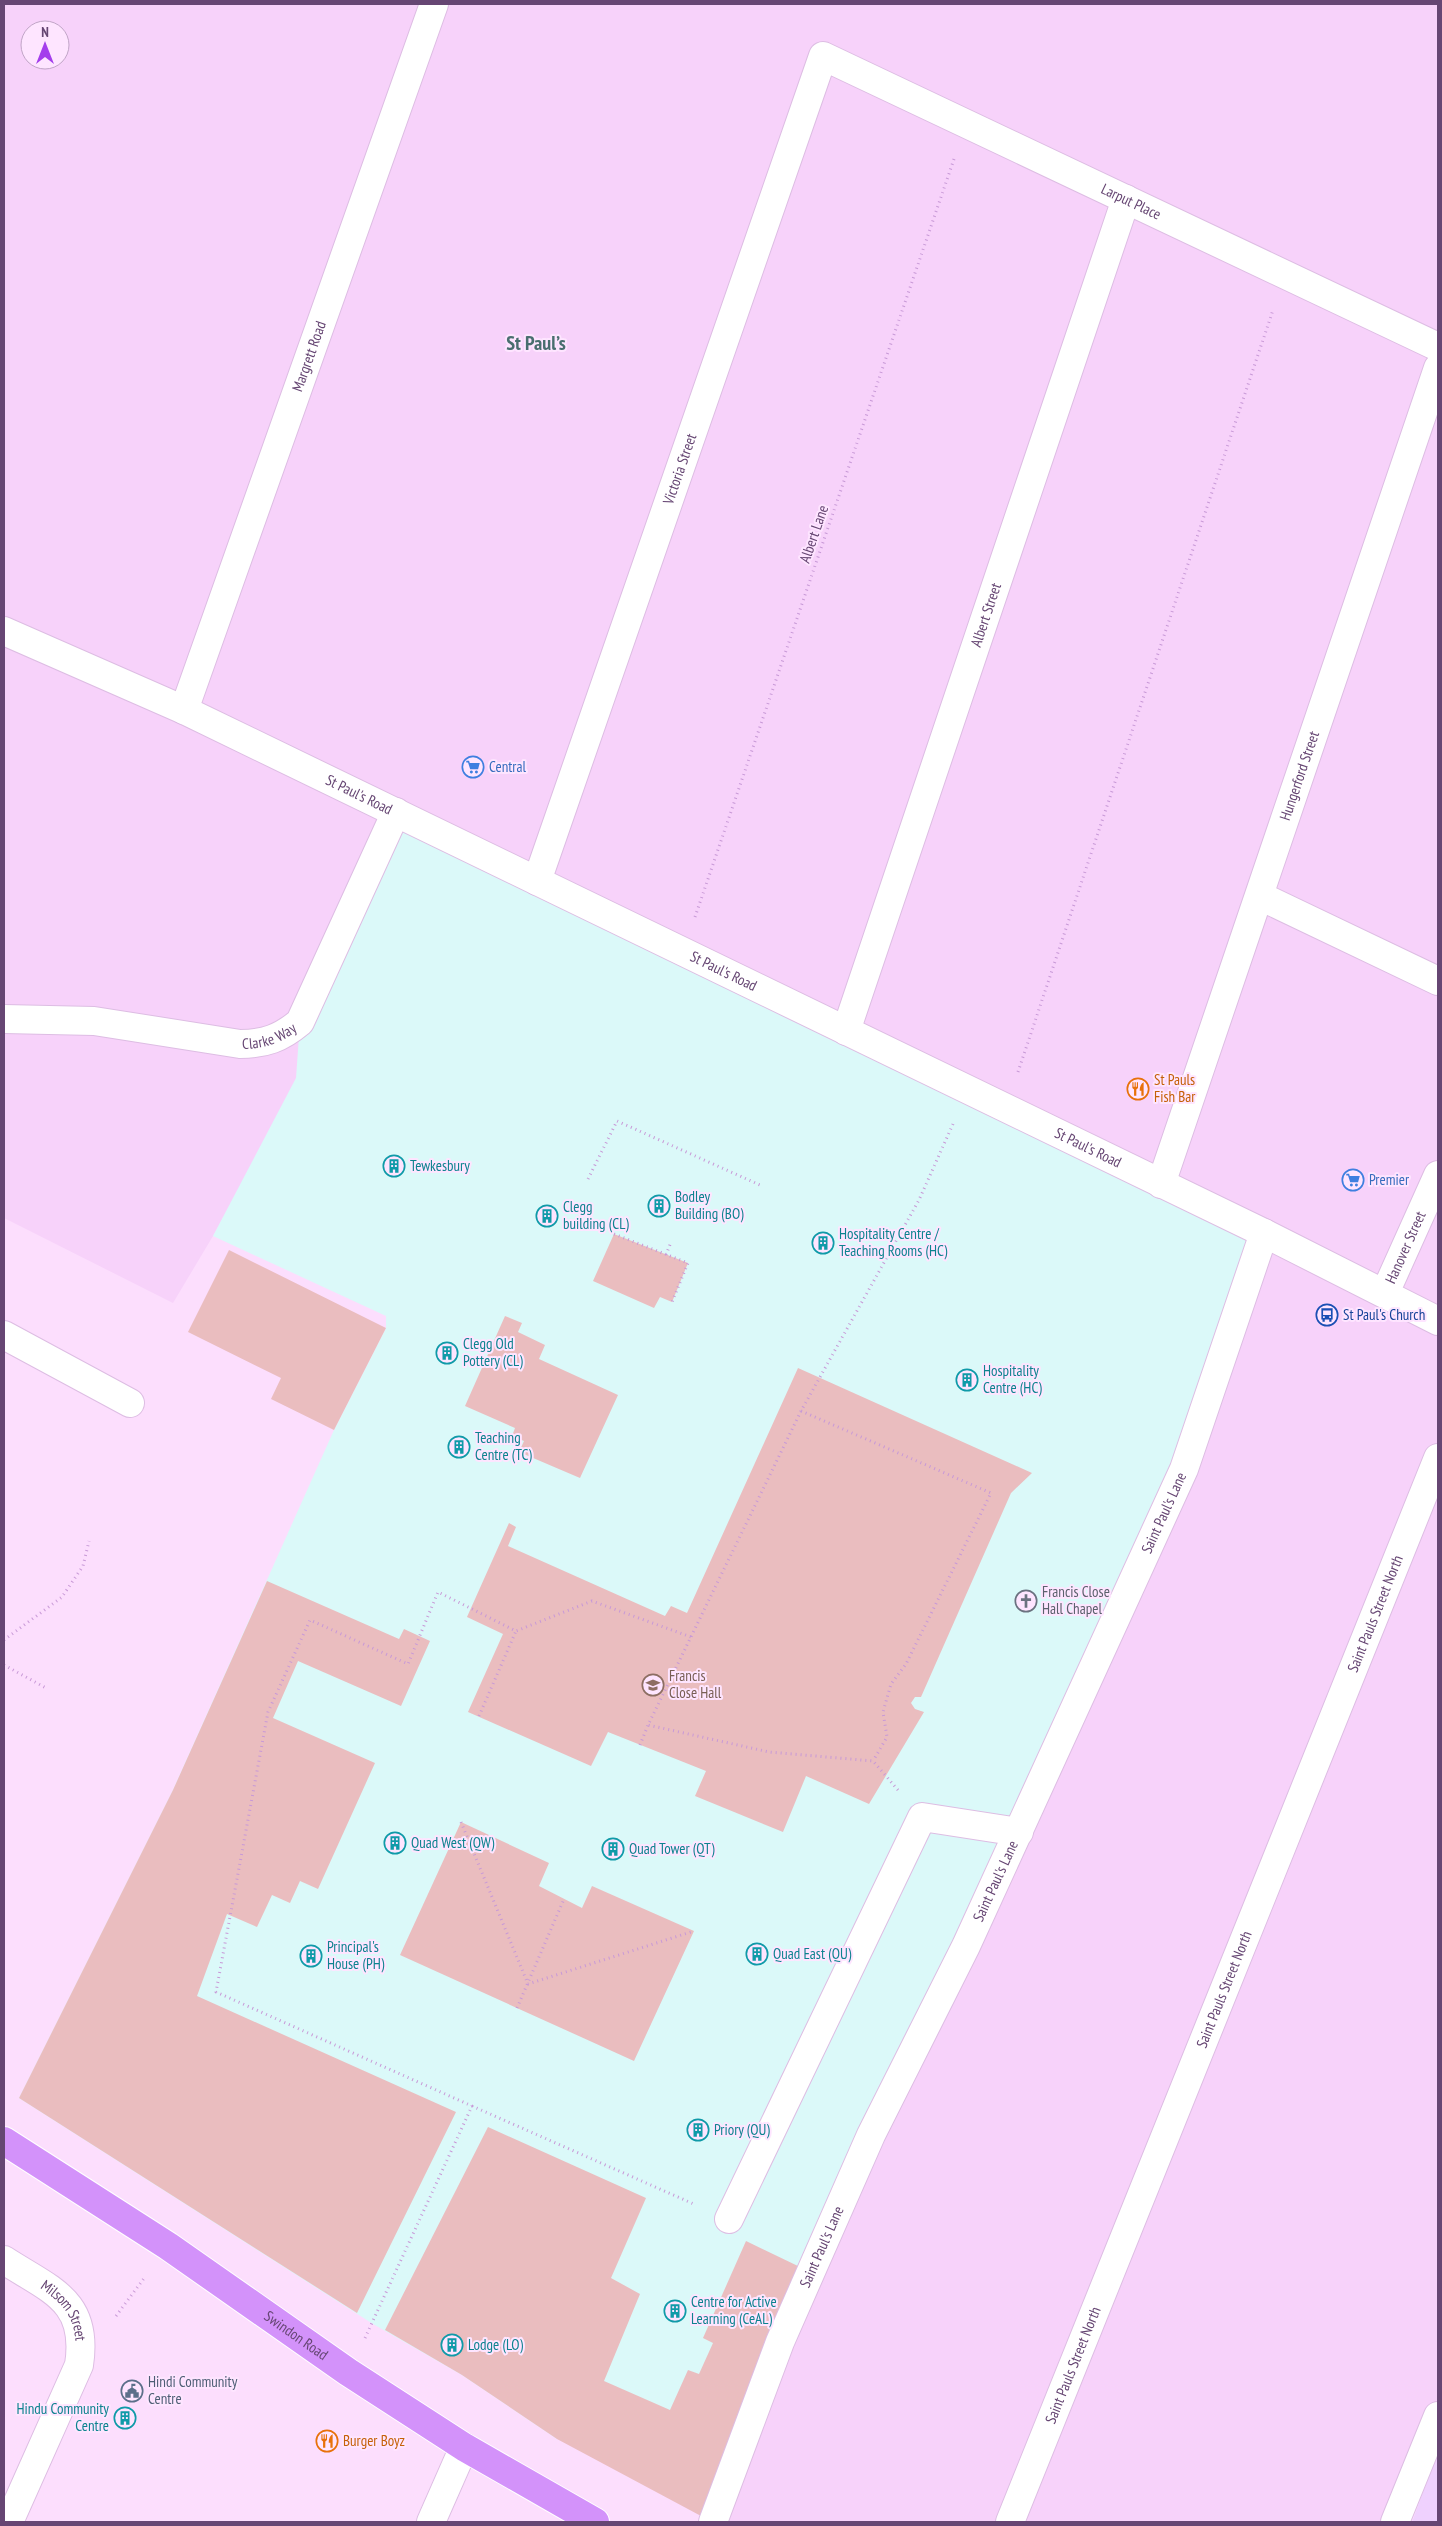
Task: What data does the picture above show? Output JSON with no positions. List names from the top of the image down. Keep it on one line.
{"streets":{"highway":["Swindon Road"],"street":["Larput Place","Margrett Road","Victoria Street","Albert Street","Hungerford Street","St Paul's Road","Clarke Way","Hanover Street","Saint Paul's Lane","Saint Pauls Street North","Milsom Street"],"path":["Albert Lane"]},"crossings":[["Larput Place","Victoria Street"],["Larput Place","Albert Lane"],["Larput Place","Albert Street"],["Margrett Road","St Paul's Road"],["Victoria Street","St Paul's Road"],["Albert Lane","St Paul's Road"],["Albert Street","St Paul's Road"],["Hungerford Street","St Paul's Road"],["St Paul's Road","Clarke Way"],["St Paul's Road","Hanover Street"],["St Paul's Road","Saint Paul's Lane"]],"districts":["St Paul’s"],"places":{"supermarket":["Central","Premier"],"restaurant":["St Pauls Fish Bar","Burger Boyz"],"building":["Tewkesbury","Bodley Building (BO)","Clegg building (CL)","Hospitality Centre / Teaching Rooms (HC)","Clegg Old Pottery (CL)","Hospitality Centre (HC)","Teaching Centre (TC)","Quad West (QW)","Quad Tower (QT)","Quad East (QU)","Principal's House (PH)","Priory (QU)","Centre for Active Learning (CeAL)","Lodge (LO)","Hindu Community Centre"],"bus stop":["St Paul's Church"],"church":["Francis Close Hall Chapel"],"school or university":["Francis Close Hall"],"public building":["Hindi Community Centre"]},"north":"top"}
